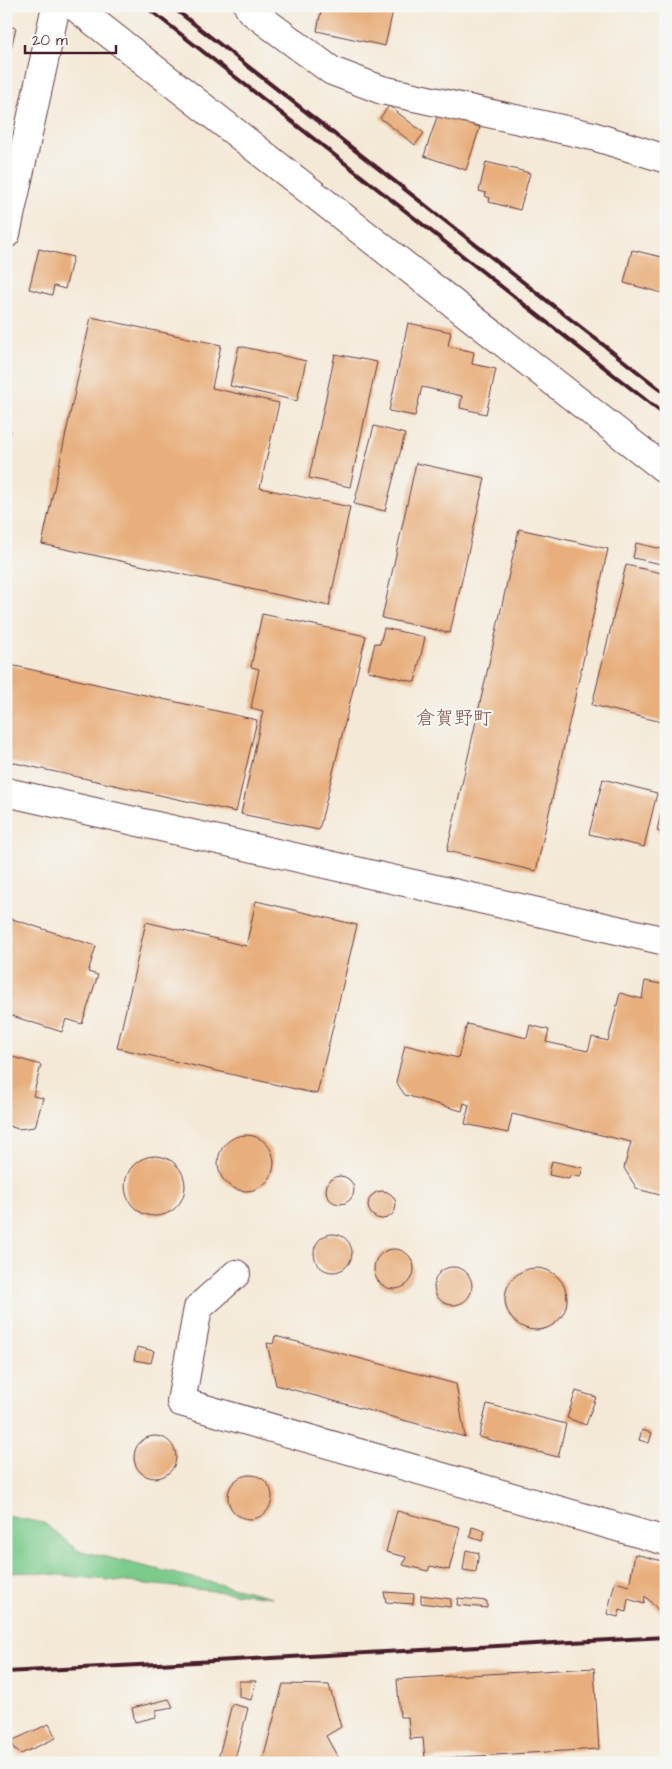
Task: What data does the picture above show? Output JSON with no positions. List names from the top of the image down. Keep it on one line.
{"districts":["倉賀野町"],"scale_bar":"20 m"}
